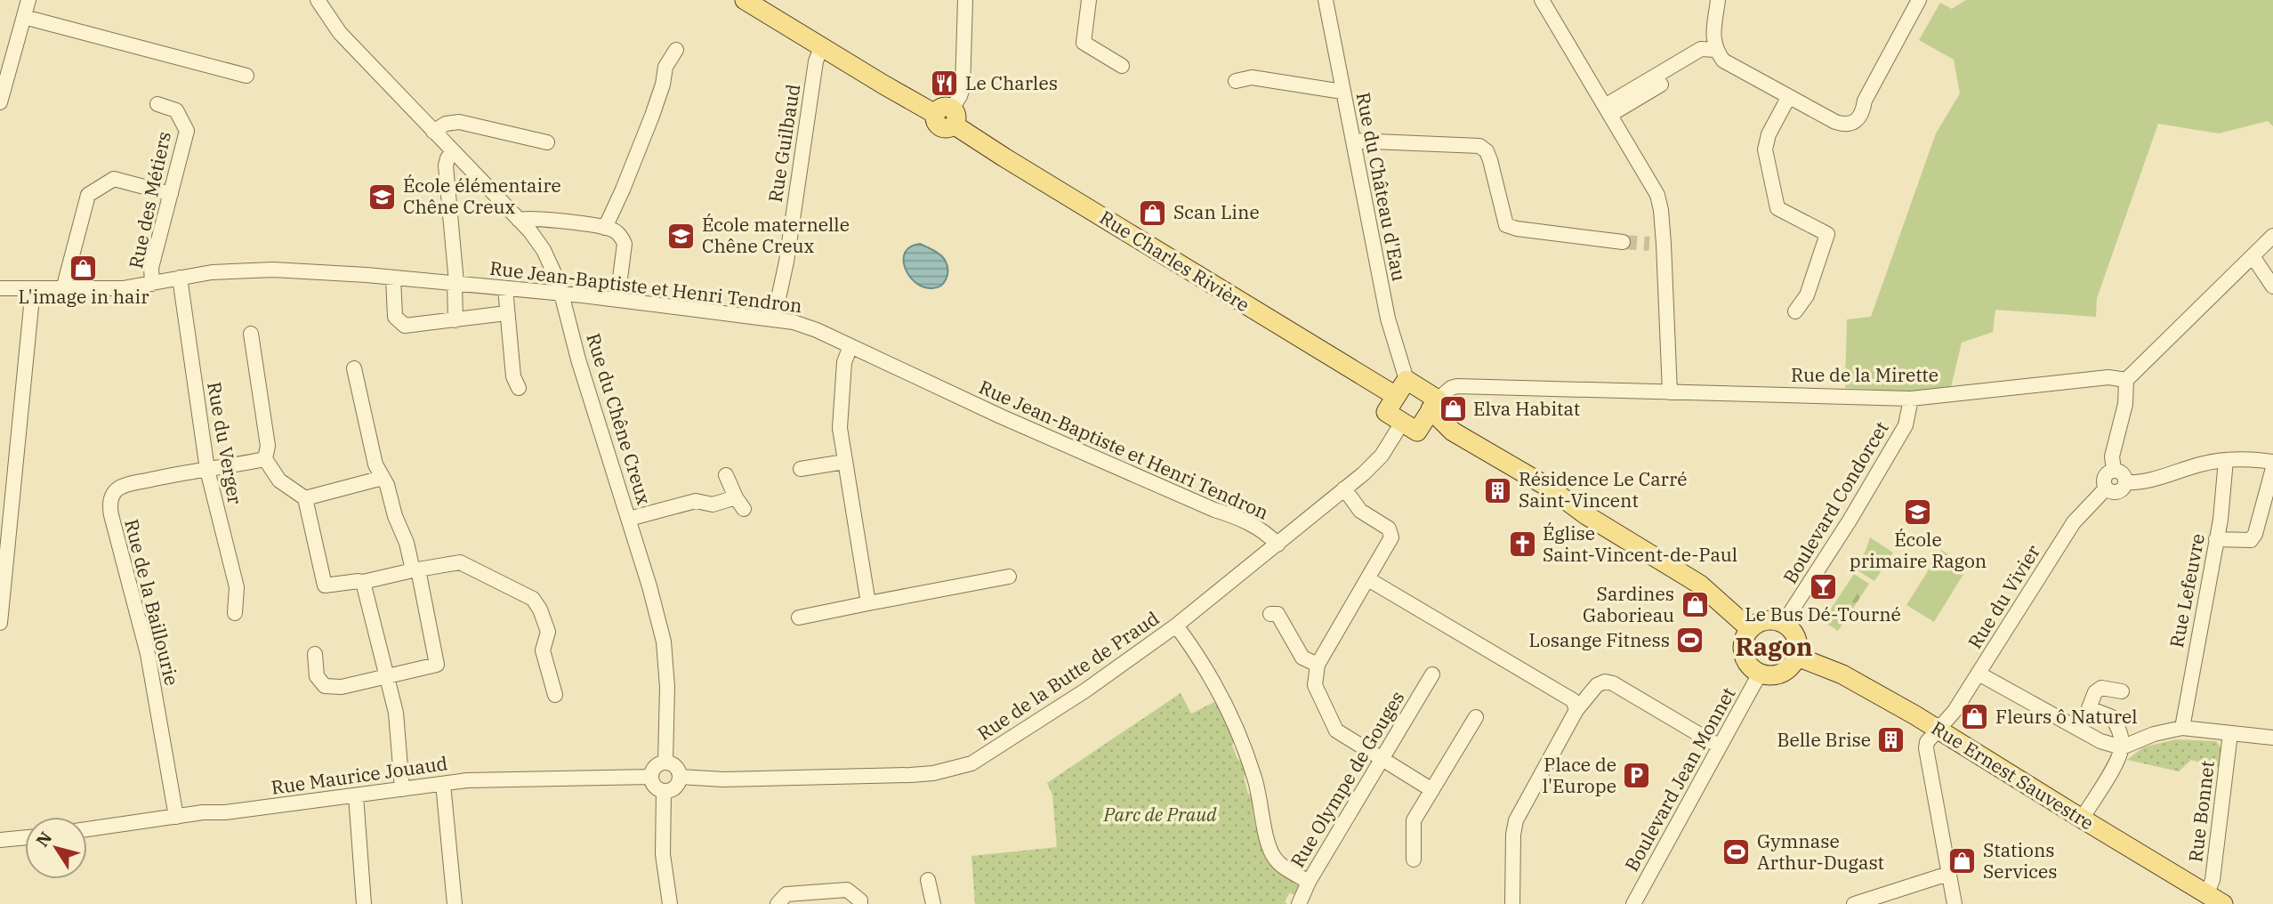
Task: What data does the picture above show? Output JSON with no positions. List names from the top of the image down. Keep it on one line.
{"streets":{"main road":["Rue Charles Rivière","Rue Ernest Sauvestre"],"street":["Rue Guilbaud","Rue du Château d'Eau","Rue des Métiers","Rue Jean-Baptiste et Henri Tendron","Rue de la Mirette","Rue du Chêne Creux","Rue du Verger","Boulevard Condorcet","Rue Lefeuvre","Rue du Vivier","Rue de la Baillourie","Rue de la Butte de Praud","Rue Maurice Jouaud","Rue Olympe de Gouges","Boulevard Jean Monnet","Rue Bonnet"]},"crossings":[["Rue Guilbaud","Rue Charles Rivière"],["Rue Guilbaud","Rue Jean-Baptiste et Henri Tendron"],["Rue des Métiers","Rue Jean-Baptiste et Henri Tendron"],["Rue Jean-Baptiste et Henri Tendron","Rue du Chêne Creux"],["Rue Jean-Baptiste et Henri Tendron","Rue du Verger"],["Rue Jean-Baptiste et Henri Tendron","Rue de la Butte de Praud"],["Rue de la Mirette","Boulevard Condorcet"],["Rue du Chêne Creux","Rue de la Butte de Praud"],["Rue du Chêne Creux","Rue Maurice Jouaud"],["Rue du Verger","Rue de la Baillourie"],["Boulevard Condorcet","Rue Ernest Sauvestre"],["Boulevard Condorcet","Boulevard Jean Monnet"],["Rue du Vivier","Rue Ernest Sauvestre"],["Rue de la Baillourie","Rue Maurice Jouaud"],["Rue de la Butte de Praud","Rue Maurice Jouaud"],["Rue Ernest Sauvestre","Boulevard Jean Monnet"],["Rue Ernest Sauvestre","Rue Bonnet"]],"districts":["Ragon"],"parks":["Parc de Praud"],"places":{"restaurant":["Le Charles"],"school or university":["École élémentaire Chêne Creux","École maternelle Chêne Creux","École primaire Ragon"],"shop":["Scan Line","L'image in hair","Elva Habitat","Sardines Gaborieau","Fleurs ô Naturel","Stations Services"],"building":["Résidence Le Carré Saint-Vincent","Belle Brise"],"church":["Église Saint-Vincent-de-Paul"],"bar":["Le Bus Dé-Tourné"],"sports":["Losange Fitness","Gymnase Arthur-Dugast"],"parking":["Place de l'Europe"]},"north":"top left"}
